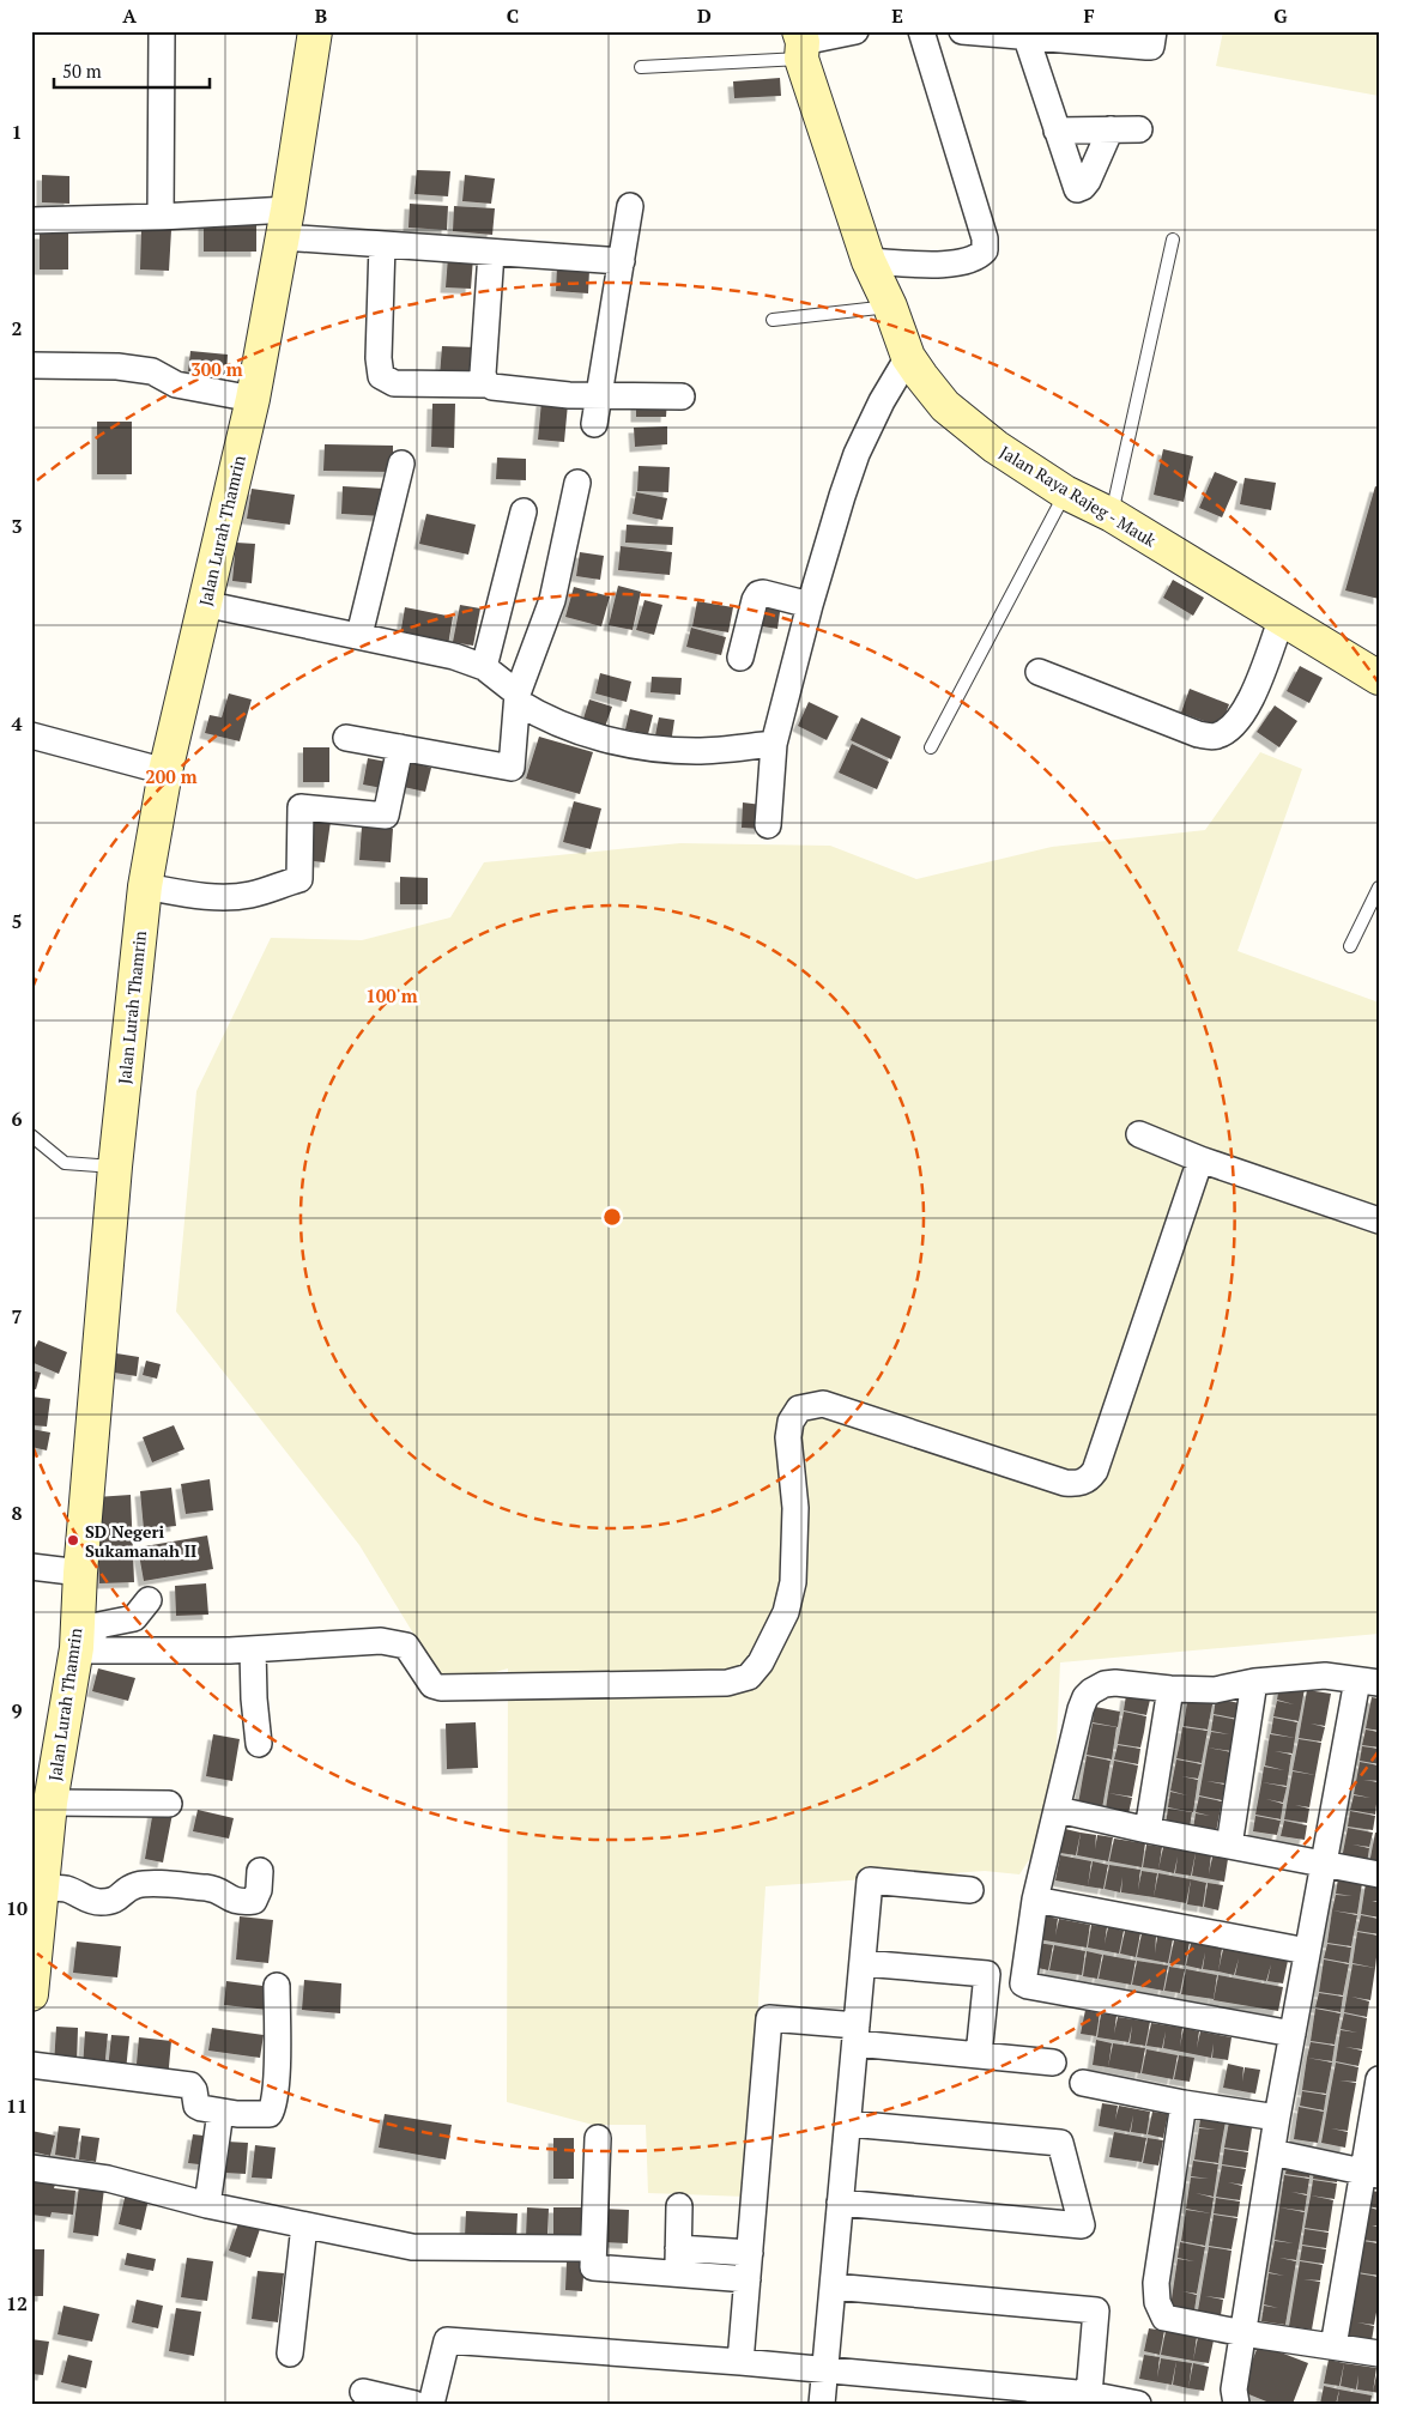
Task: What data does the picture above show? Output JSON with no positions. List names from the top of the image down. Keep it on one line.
{"streets":{"street":["Jalan Raya Rajeg - Mauk","Jalan Lurah Thamrin"]},"places":["SD Negeri Sukamanah II"],"scale_bar":"50 m","grid":{"columns":["A","B","C","D","E","F","G"],"rows":["1","2","3","4","5","6","7","8","9","10","11","12"]},"rings":["300 m","200 m","100 m"]}
